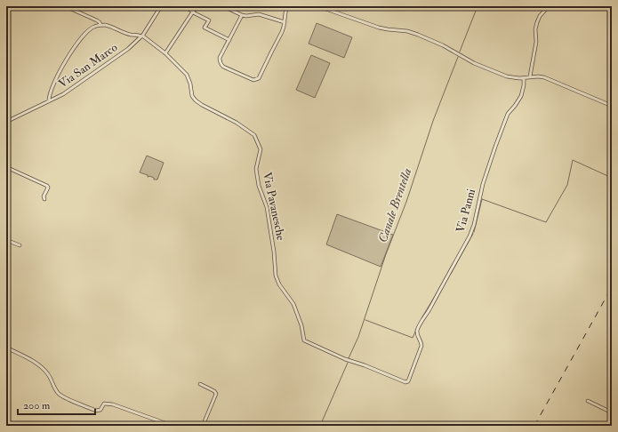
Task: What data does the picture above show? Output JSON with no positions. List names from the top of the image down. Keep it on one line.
{"streets":{"street":["Via San Marco","Via Pavanesche","Via Panni"]},"crossings":[["Via San Marco","Via Pavanesche"],["Via Pavanesche","Via Panni"]],"water":["Canale Brentella"],"scale_bar":"200 m"}
